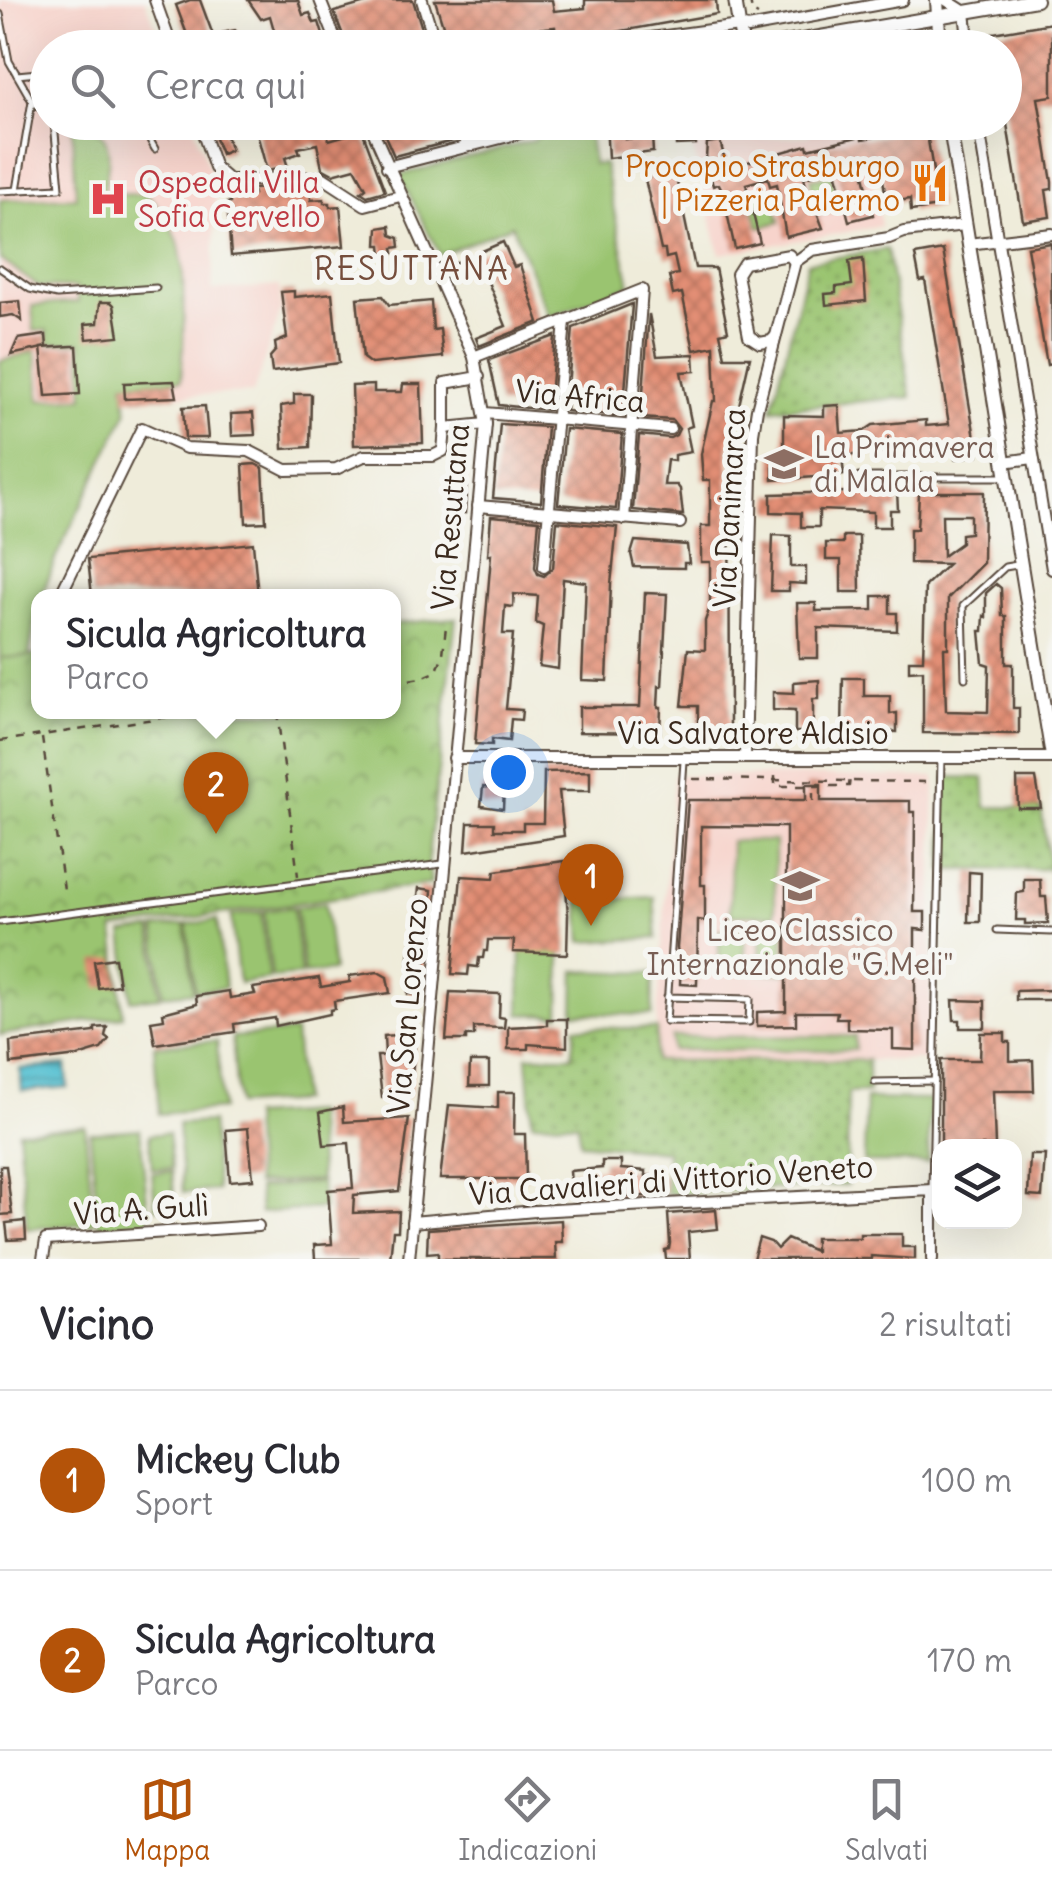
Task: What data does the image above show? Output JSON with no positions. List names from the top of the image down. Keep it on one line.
{"streets":{"street":["Via Africa","Via Danimarca","Via Resuttana","Via Salvatore Aldisio","Via San Lorenzo","Via Cavalieri di Vittorio Veneto","Via A. Gulì"]},"crossings":[["Via Africa","Via Resuttana"],["Via Danimarca","Via Salvatore Aldisio"],["Via Resuttana","Via Salvatore Aldisio"],["Via Resuttana","Via San Lorenzo"],["Via Salvatore Aldisio","Via San Lorenzo"],["Via San Lorenzo","Via Cavalieri di Vittorio Veneto"]],"districts":["RESUTTANA"],"places":{"restaurant":["Procopio Strasburgo | Pizzeria Palermo"],"hospital":["Ospedali Villa Sofia Cervello"],"school or university":["La Primavera di Malala","Liceo Classico Internazionale \"G.Meli\""]},"page":{"search":"Cerca qui","popup":["Sicula Agricoltura","Parco"],"pins":["2","1"],"heading":["Vicino","2 risultati"],"list":[{"mark":"1","name":"Mickey Club","note":"Sport","value":"100 m"},{"mark":"2","name":"Sicula Agricoltura","note":"Parco","value":"170 m"}],"nav":["Mappa","Indicazioni","Salvati"]}}
